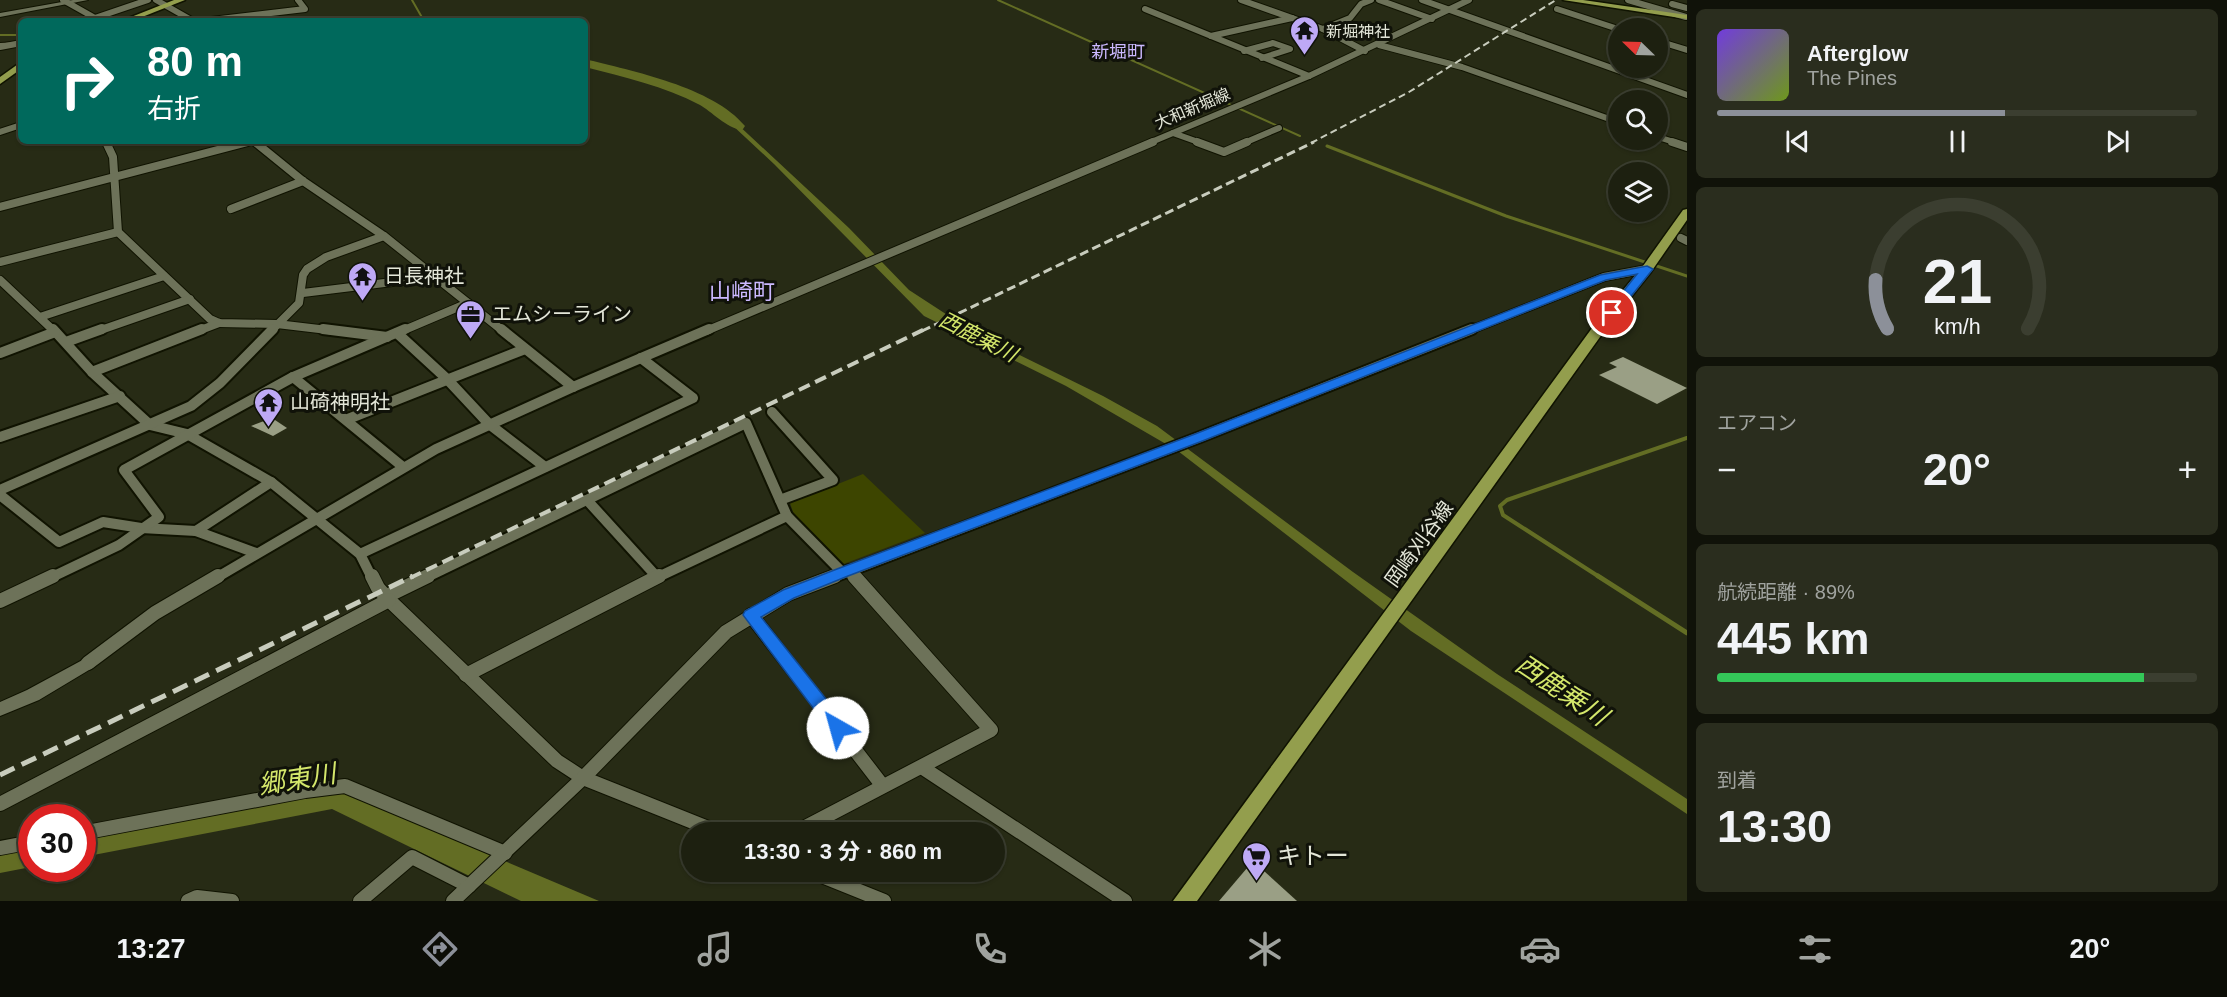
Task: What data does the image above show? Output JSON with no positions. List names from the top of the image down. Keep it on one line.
{"streets":{"main road":["岡崎刈谷線"],"street":["大和新堀線"]},"districts":["新堀町","山崎町"],"water":["西鹿乗川","郷東川"],"places":{"temple":["新堀神社","日長神社","山碕神明社"],"office":["エムシーライン"],"supermarket":["キトー"]},"north":"top left","page":{"turn":["80 m","右折"],"song":["Afterglow","The Pines"],"tile":["エアコン",["航続距離 · 89%","445 km"],["到着","13:30"]],"heat":["−","20°","+"],"limit":"30","trip":"13:30 · 3 分 · 860 m","tabs":["13:27","20°"],"gauge":["21","km/h"]}}
